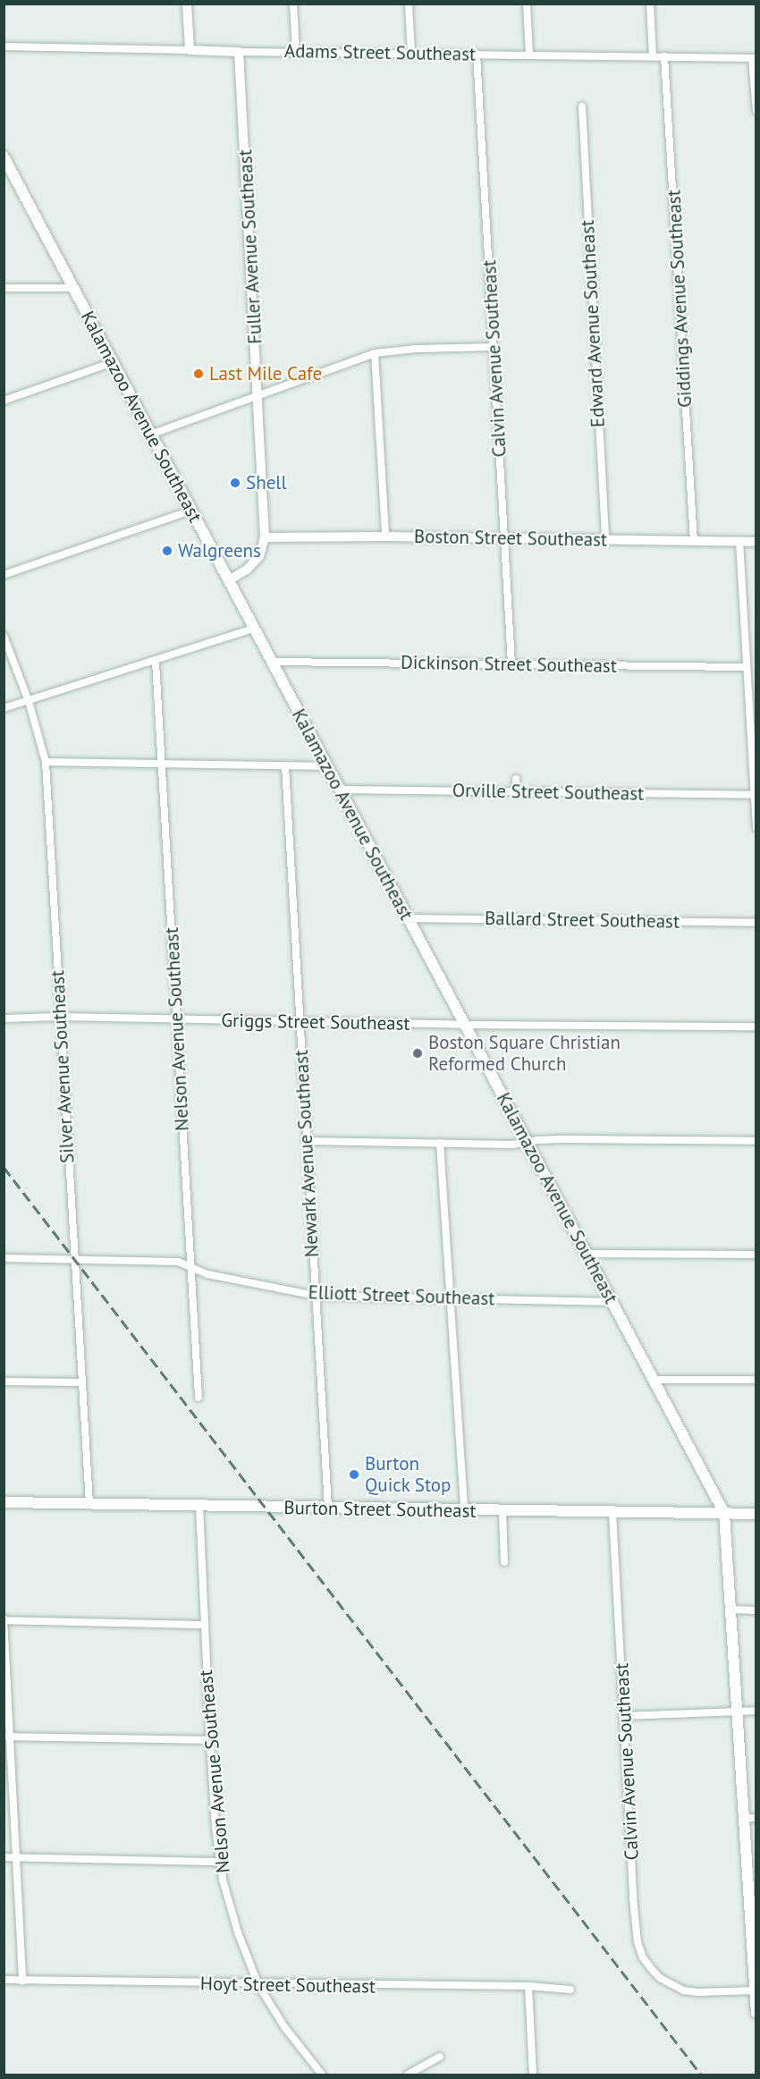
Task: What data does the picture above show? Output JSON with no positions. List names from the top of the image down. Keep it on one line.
{"streets":{"main road":["Kalamazoo Avenue Southeast","Burton Street Southeast"],"street":["Adams Street Southeast","Fuller Avenue Southeast","Giddings Avenue Southeast","Edward Avenue Southeast","Calvin Avenue Southeast","Boston Street Southeast","Dickinson Street Southeast","Orville Street Southeast","Ballard Street Southeast","Griggs Street Southeast","Nelson Avenue Southeast","Silver Avenue Southeast","Newark Avenue Southeast","Elliott Street Southeast","Hoyt Street Southeast"]},"crossings":[["Adams Street Southeast","Fuller Avenue Southeast"],["Adams Street Southeast","Giddings Avenue Southeast"],["Adams Street Southeast","Calvin Avenue Southeast"],["Fuller Avenue Southeast","Boston Street Southeast"],["Giddings Avenue Southeast","Boston Street Southeast"],["Edward Avenue Southeast","Boston Street Southeast"],["Calvin Avenue Southeast","Kalamazoo Avenue Southeast"],["Calvin Avenue Southeast","Boston Street Southeast"],["Calvin Avenue Southeast","Dickinson Street Southeast"],["Calvin Avenue Southeast","Burton Street Southeast"],["Kalamazoo Avenue Southeast","Dickinson Street Southeast"],["Kalamazoo Avenue Southeast","Orville Street Southeast"],["Kalamazoo Avenue Southeast","Ballard Street Southeast"],["Kalamazoo Avenue Southeast","Griggs Street Southeast"],["Kalamazoo Avenue Southeast","Elliott Street Southeast"],["Kalamazoo Avenue Southeast","Burton Street Southeast"],["Griggs Street Southeast","Nelson Avenue Southeast"],["Griggs Street Southeast","Silver Avenue Southeast"],["Griggs Street Southeast","Newark Avenue Southeast"],["Nelson Avenue Southeast","Elliott Street Southeast"],["Nelson Avenue Southeast","Burton Street Southeast"],["Nelson Avenue Southeast","Hoyt Street Southeast"],["Silver Avenue Southeast","Elliott Street Southeast"],["Silver Avenue Southeast","Burton Street Southeast"],["Newark Avenue Southeast","Elliott Street Southeast"],["Newark Avenue Southeast","Burton Street Southeast"]],"places":["Last Mile Cafe","Shell","Walgreens","Boston Square Christian Reformed Church","Burton Quick Stop"]}
